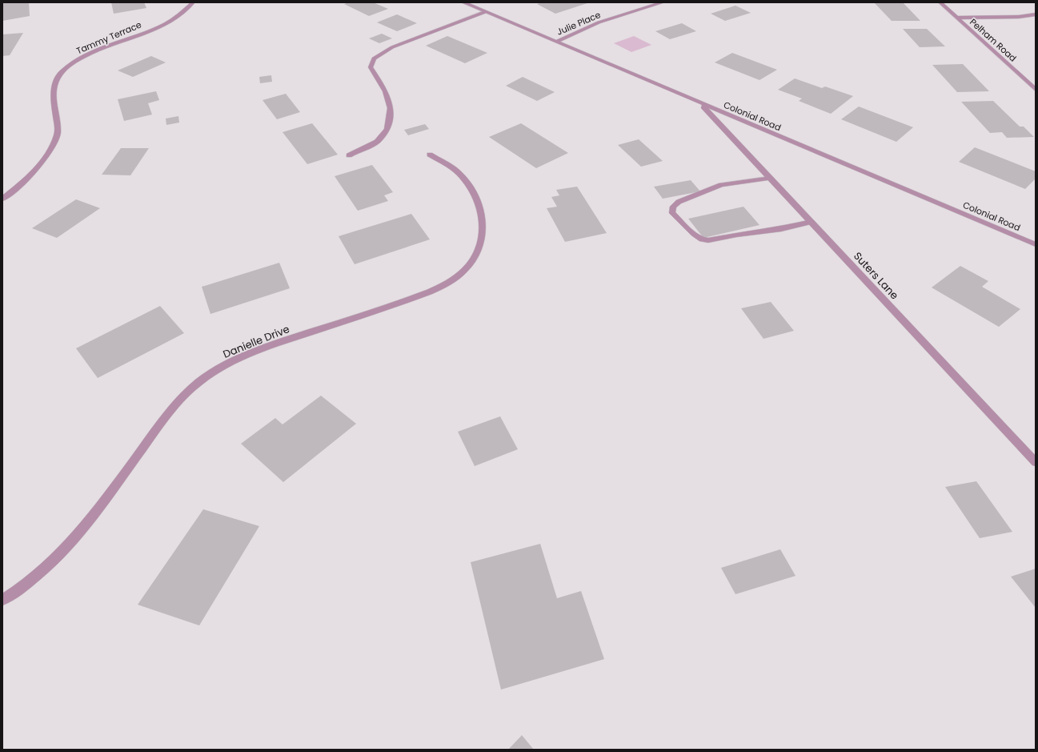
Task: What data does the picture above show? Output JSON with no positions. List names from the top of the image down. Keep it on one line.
{"streets":{"street":["Julie Place","Tammy Terrace","Pelham Road","Colonial Road","Suters Lane","Danielle Drive"]},"crossings":[["Julie Place","Colonial Road"],["Colonial Road","Suters Lane"]]}
